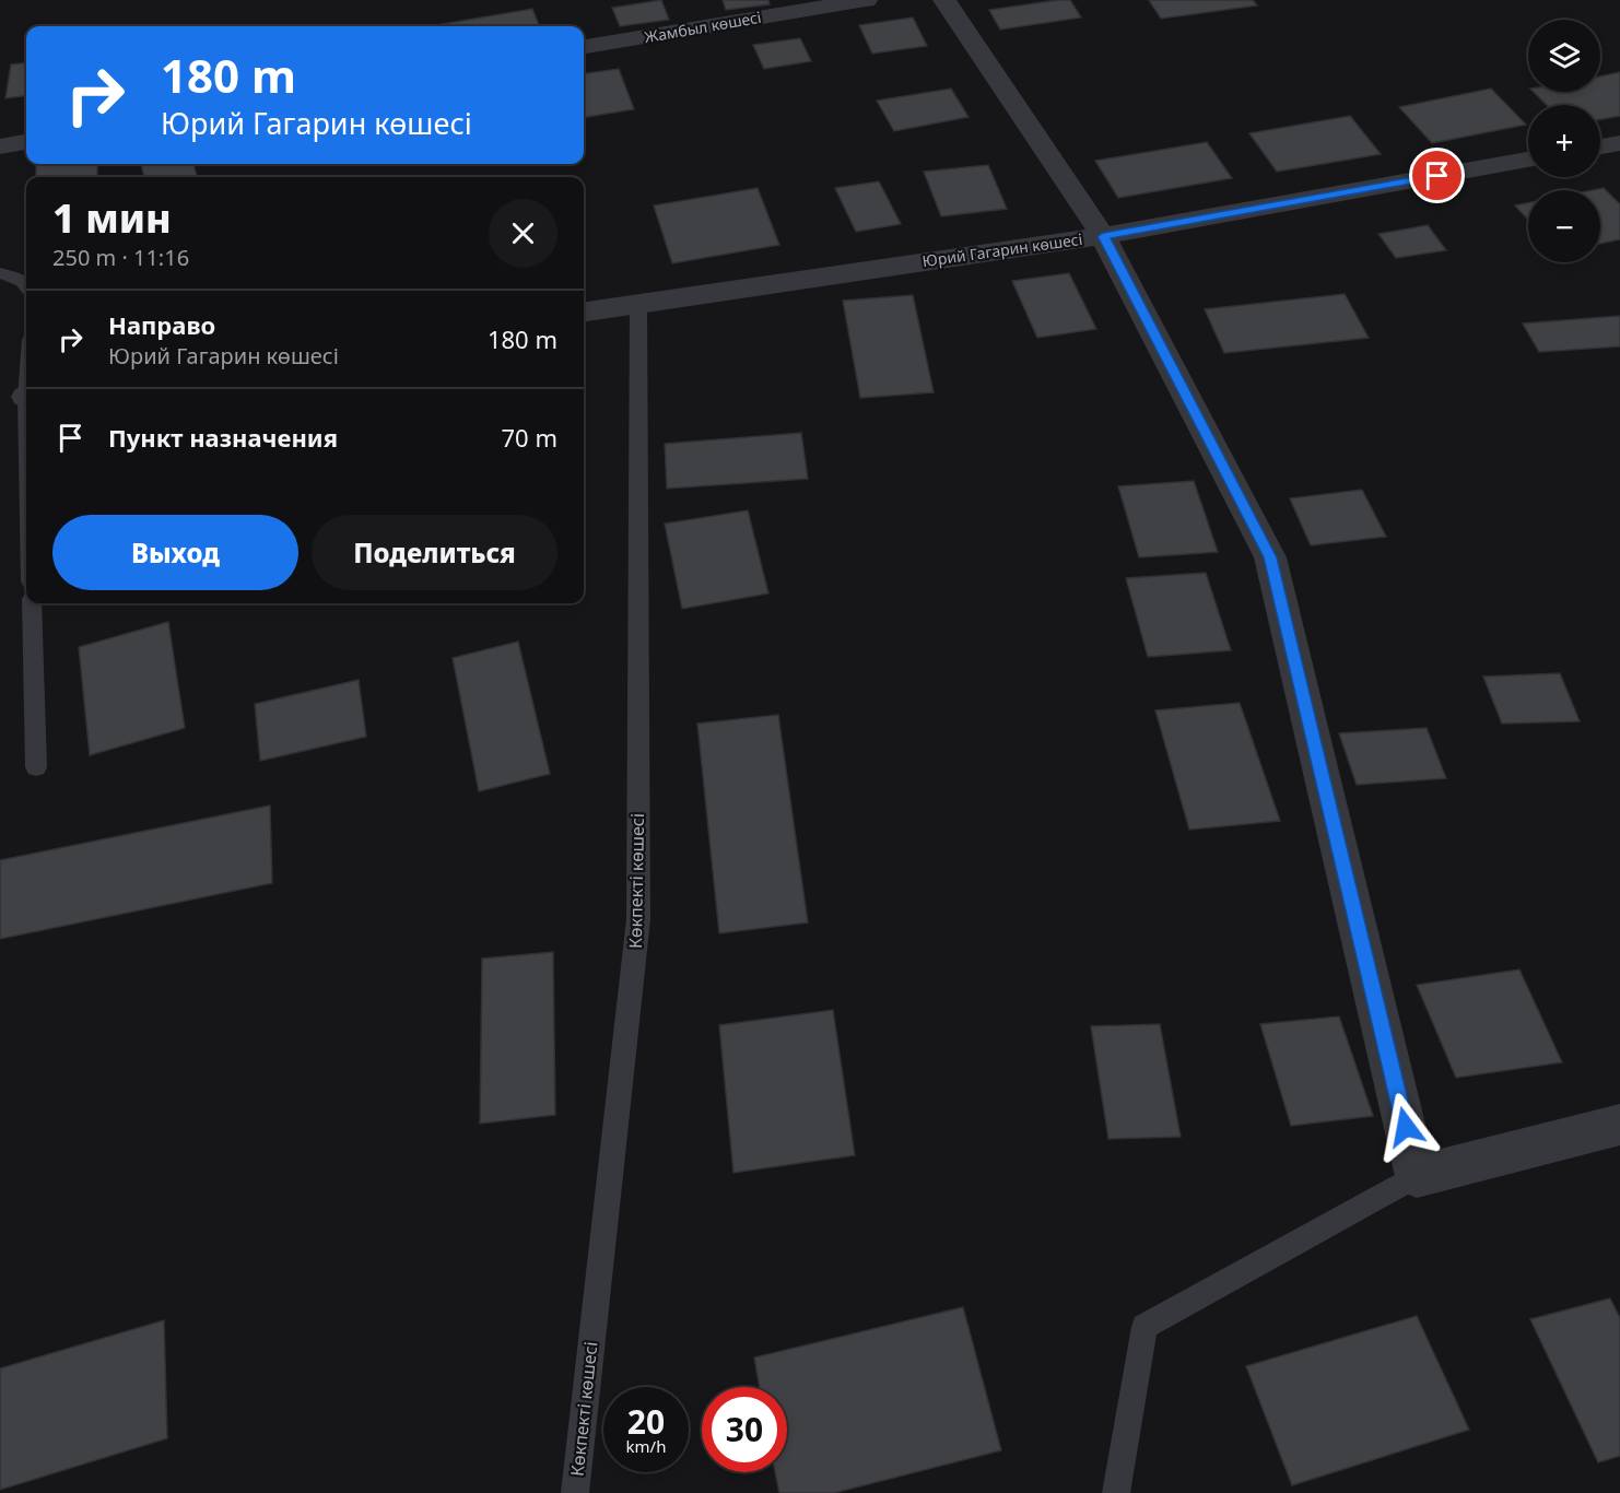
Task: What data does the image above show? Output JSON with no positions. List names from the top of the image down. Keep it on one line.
{"streets":{"street":["Жамбыл көшесі","Юрий Гагарин көшесі"],"lane":["Көкпекті көшесі"]},"crossings":[["Юрий Гагарин көшесі","Көкпекті көшесі"]],"page":{"map_buttons":["+","−"],"turn":["180 m","Юрий Гагарин көшесі"],"heading":["1 мин","250 m · 11:16"],"list":[{"name":"Направо","note":"Юрий Гагарин көшесі","value":"180 m"},{"name":"Пункт назначения","value":"70 m"}],"buttons":["Выход","Поделиться"],"speed":"20 km/h","limit":"30"}}
